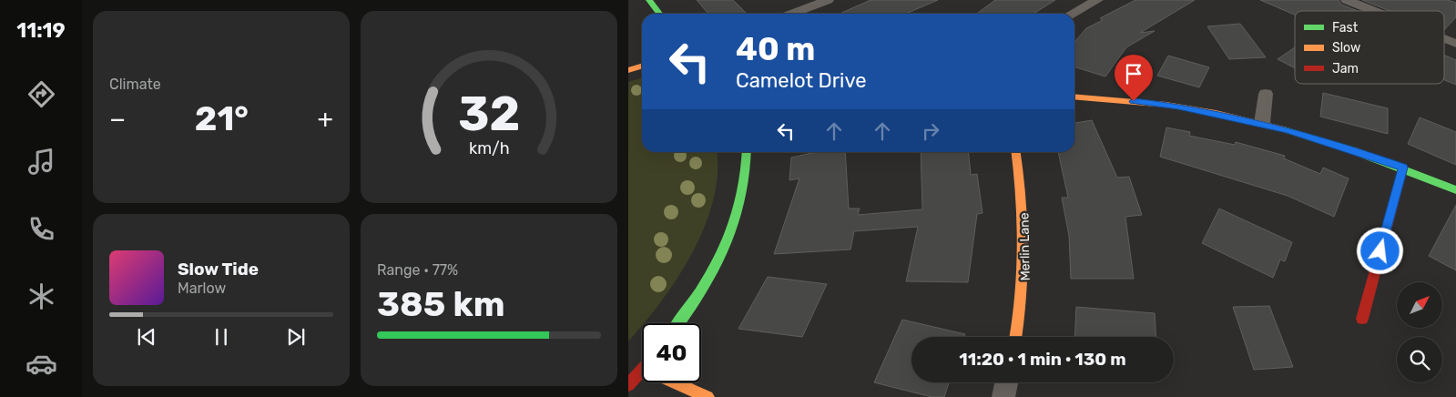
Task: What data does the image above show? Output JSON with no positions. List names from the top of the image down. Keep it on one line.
{"streets":{"street":["Merlin Lane"]},"legend":["Fast","Slow","Jam"],"north":"top right","page":{"tabs":"11:19","tile":["Climate",["Range · 77%","385 km"]],"turn":["40 m","Camelot Drive"],"heat":["−","21°","+"],"song":["Slow Tide","Marlow"],"limit":"40","trip":"11:20 · 1 min · 130 m","gauge":["32","km/h"]}}
